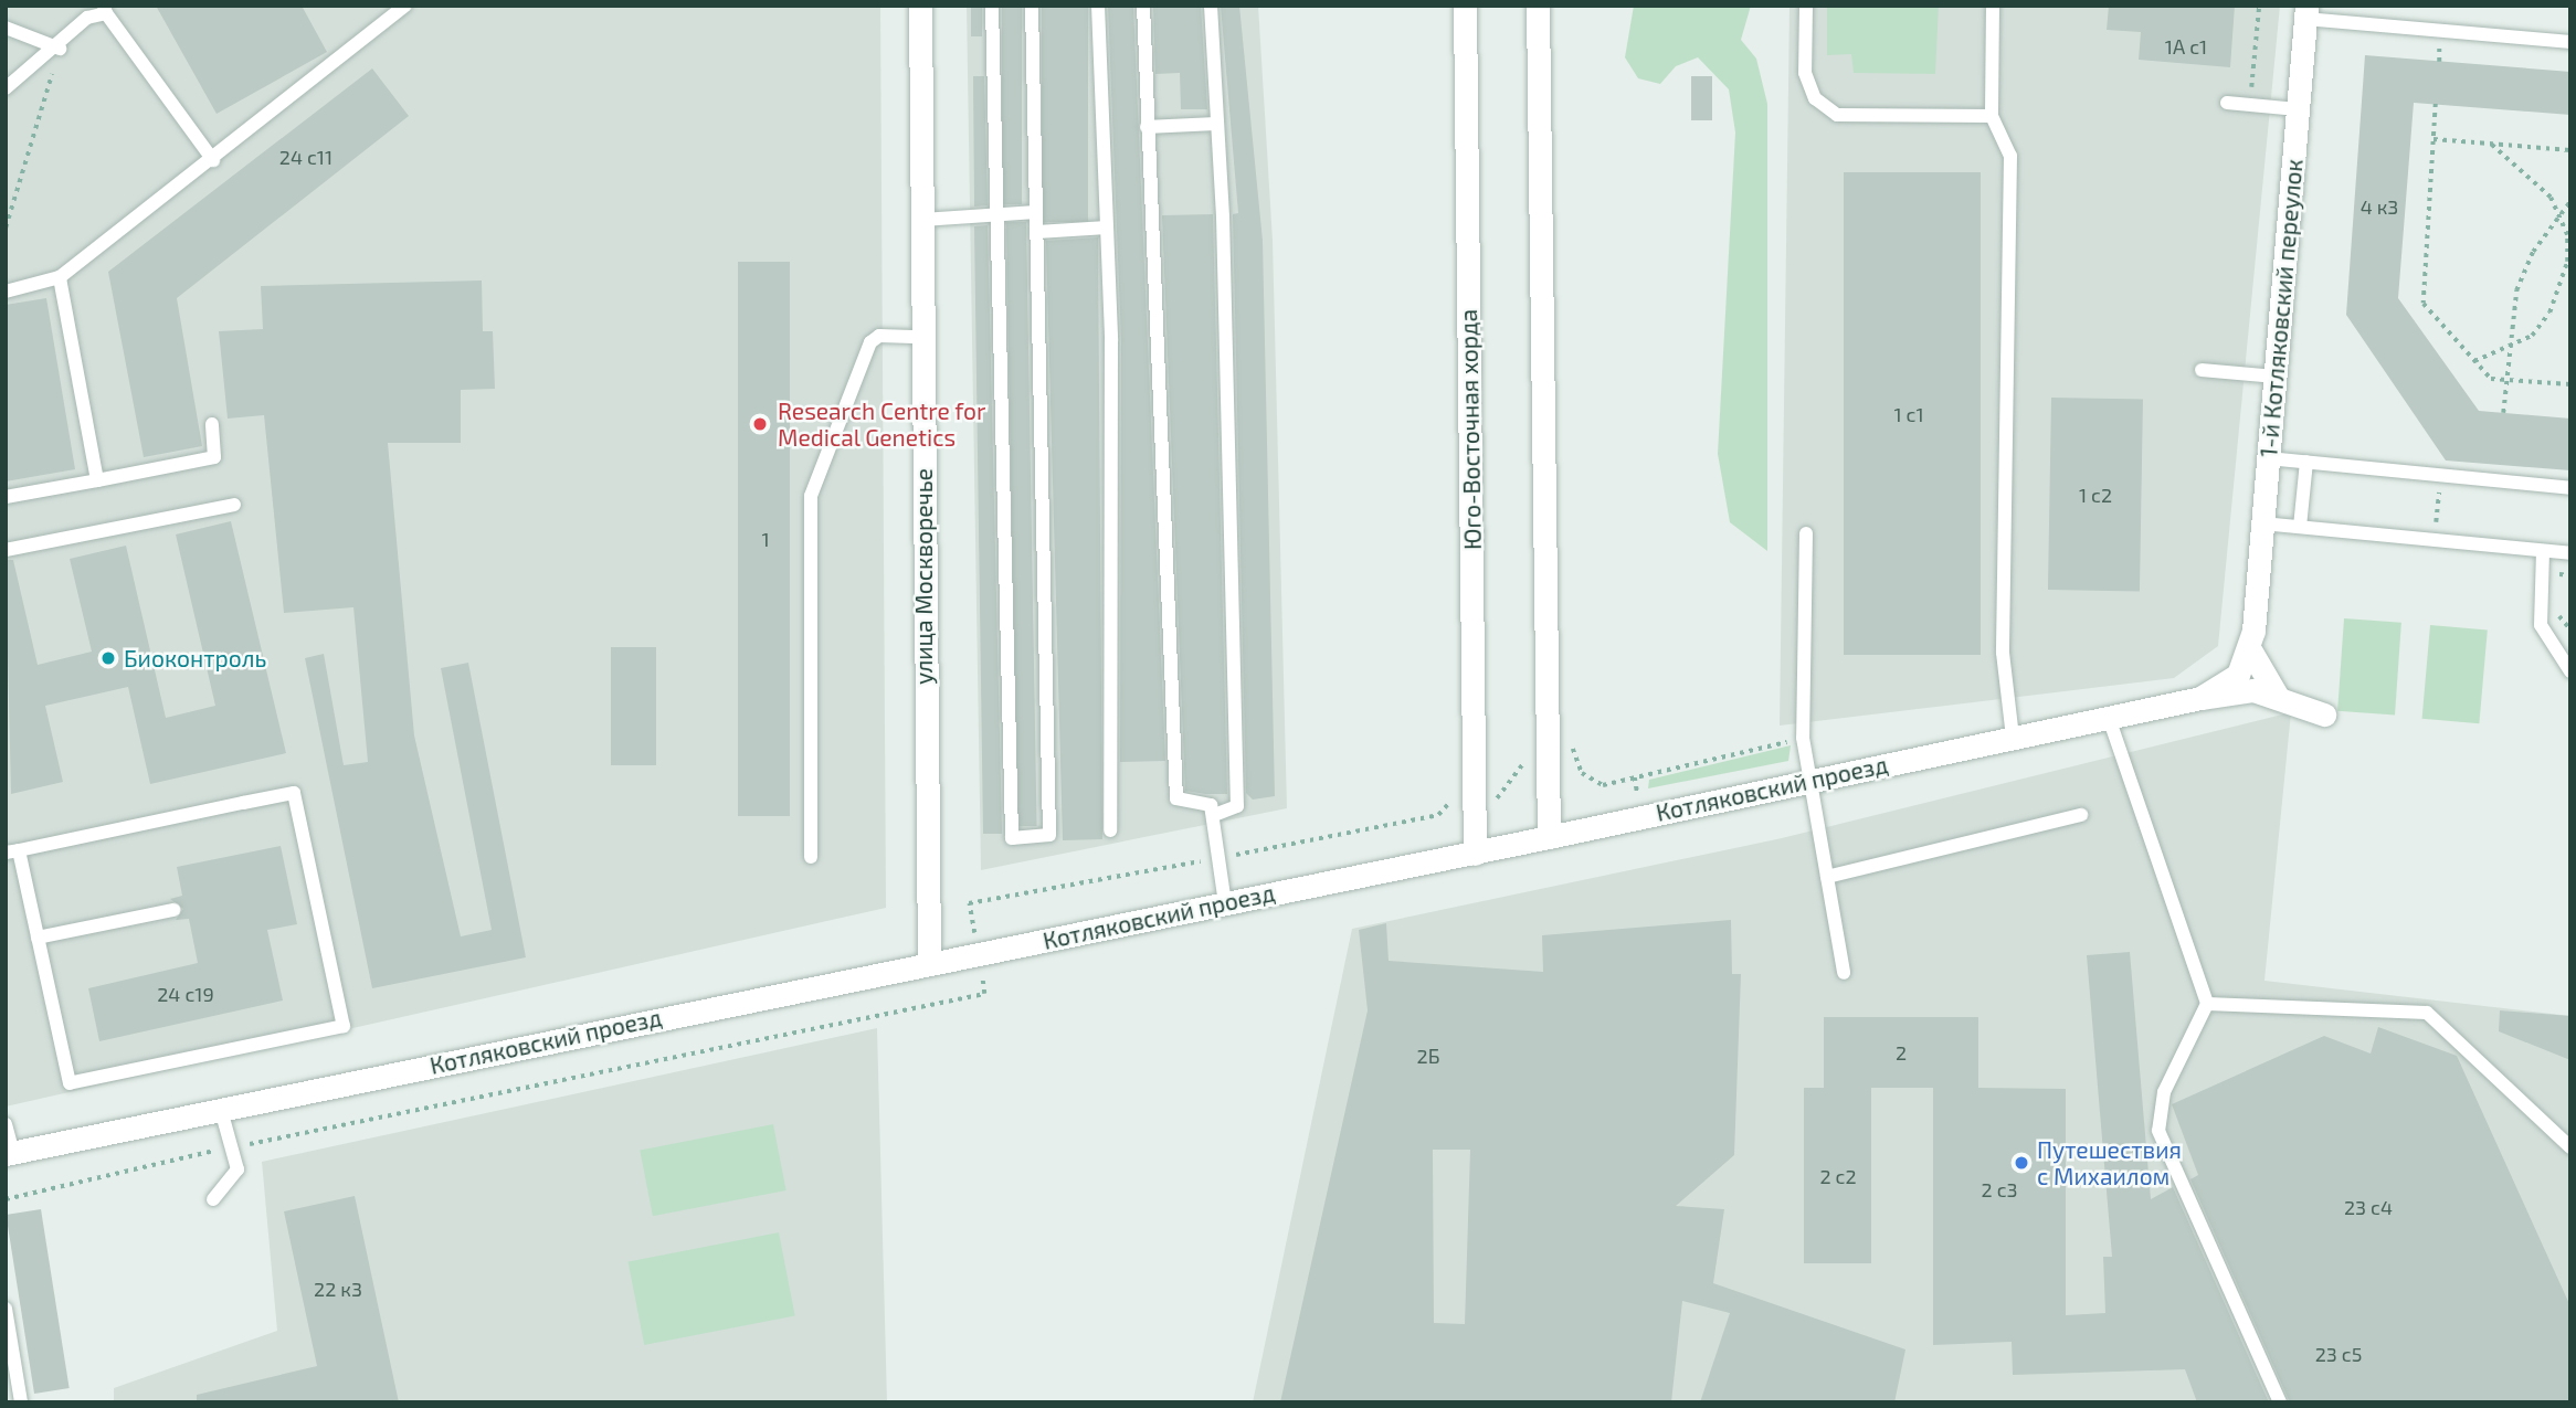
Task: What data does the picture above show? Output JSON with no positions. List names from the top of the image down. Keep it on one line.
{"streets":{"main road":["1-й Котляковский переулок","Юго-Восточная хорда","улица Москворечье","Котляковский проезд"]},"crossings":[["1-й Котляковский переулок","Котляковский проезд"],["Юго-Восточная хорда","Котляковский проезд"],["улица Москворечье","Котляковский проезд"]],"places":["Research Centre for Medical Genetics","Биоконтроль","Путешествия с Михаилом"],"house_numbers":["1А с1","24 с11","4 к3","1 с1","1 с2","1","24 с19","2","2Б","2 с2","2 с3","23 с4","22 к3","23 с5"]}
